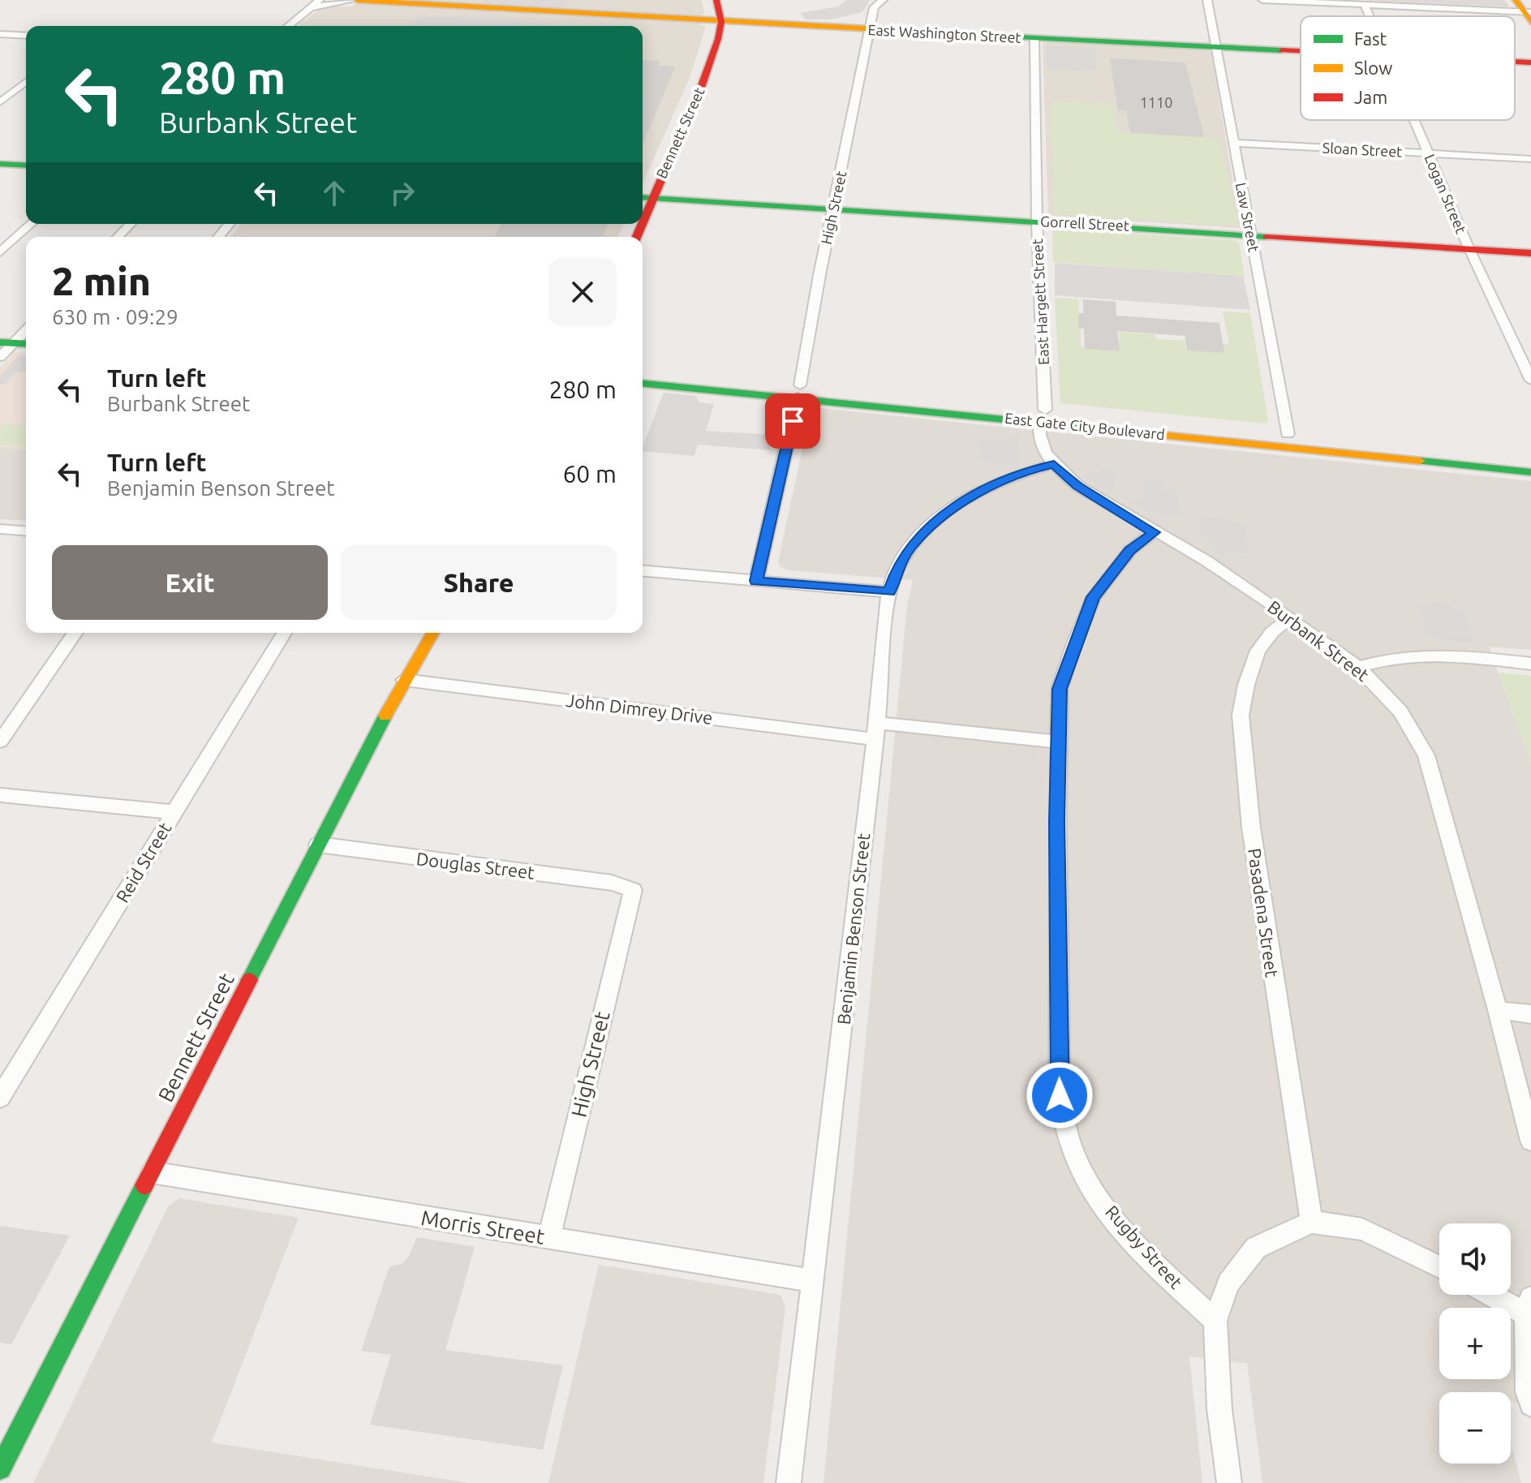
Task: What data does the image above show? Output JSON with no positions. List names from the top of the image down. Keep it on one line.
{"streets":{"street":["East Washington Street","Bennett Street","Sloan Street","Logan Street","High Street","Law Street","Gorrell Street","East Hargett Street","East Gate City Boulevard","Burbank Street","John Dimrey Drive","Reid Street","Douglas Street","Pasadena Street","Benjamin Benson Street","Morris Street","Rugby Street"]},"crossings":[["East Washington Street","Bennett Street"],["East Washington Street","High Street"],["East Washington Street","Law Street"],["East Washington Street","East Hargett Street"],["Bennett Street","Gorrell Street"],["Bennett Street","John Dimrey Drive"],["Bennett Street","Douglas Street"],["Bennett Street","Morris Street"],["Sloan Street","Logan Street"],["Sloan Street","Law Street"],["Logan Street","Gorrell Street"],["High Street","Gorrell Street"],["High Street","East Gate City Boulevard"],["High Street","Douglas Street"],["High Street","Morris Street"],["Law Street","Gorrell Street"],["Law Street","East Gate City Boulevard"],["Gorrell Street","East Hargett Street"],["East Hargett Street","East Gate City Boulevard"],["East Hargett Street","Burbank Street"],["East Gate City Boulevard","Burbank Street"],["Burbank Street","Pasadena Street"],["Burbank Street","Benjamin Benson Street"],["Burbank Street","Rugby Street"],["John Dimrey Drive","Benjamin Benson Street"],["John Dimrey Drive","Rugby Street"],["Benjamin Benson Street","Morris Street"]],"house_numbers":["1110"],"legend":["Fast","Slow","Jam"],"page":{"turn":["280 m","Burbank Street"],"heading":["2 min","630 m · 09:29"],"list":[{"name":"Turn left","note":"Burbank Street","value":"280 m"},{"name":"Turn left","note":"Benjamin Benson Street","value":"60 m"}],"buttons":["Exit","Share"],"map_buttons":["+","−"]}}
